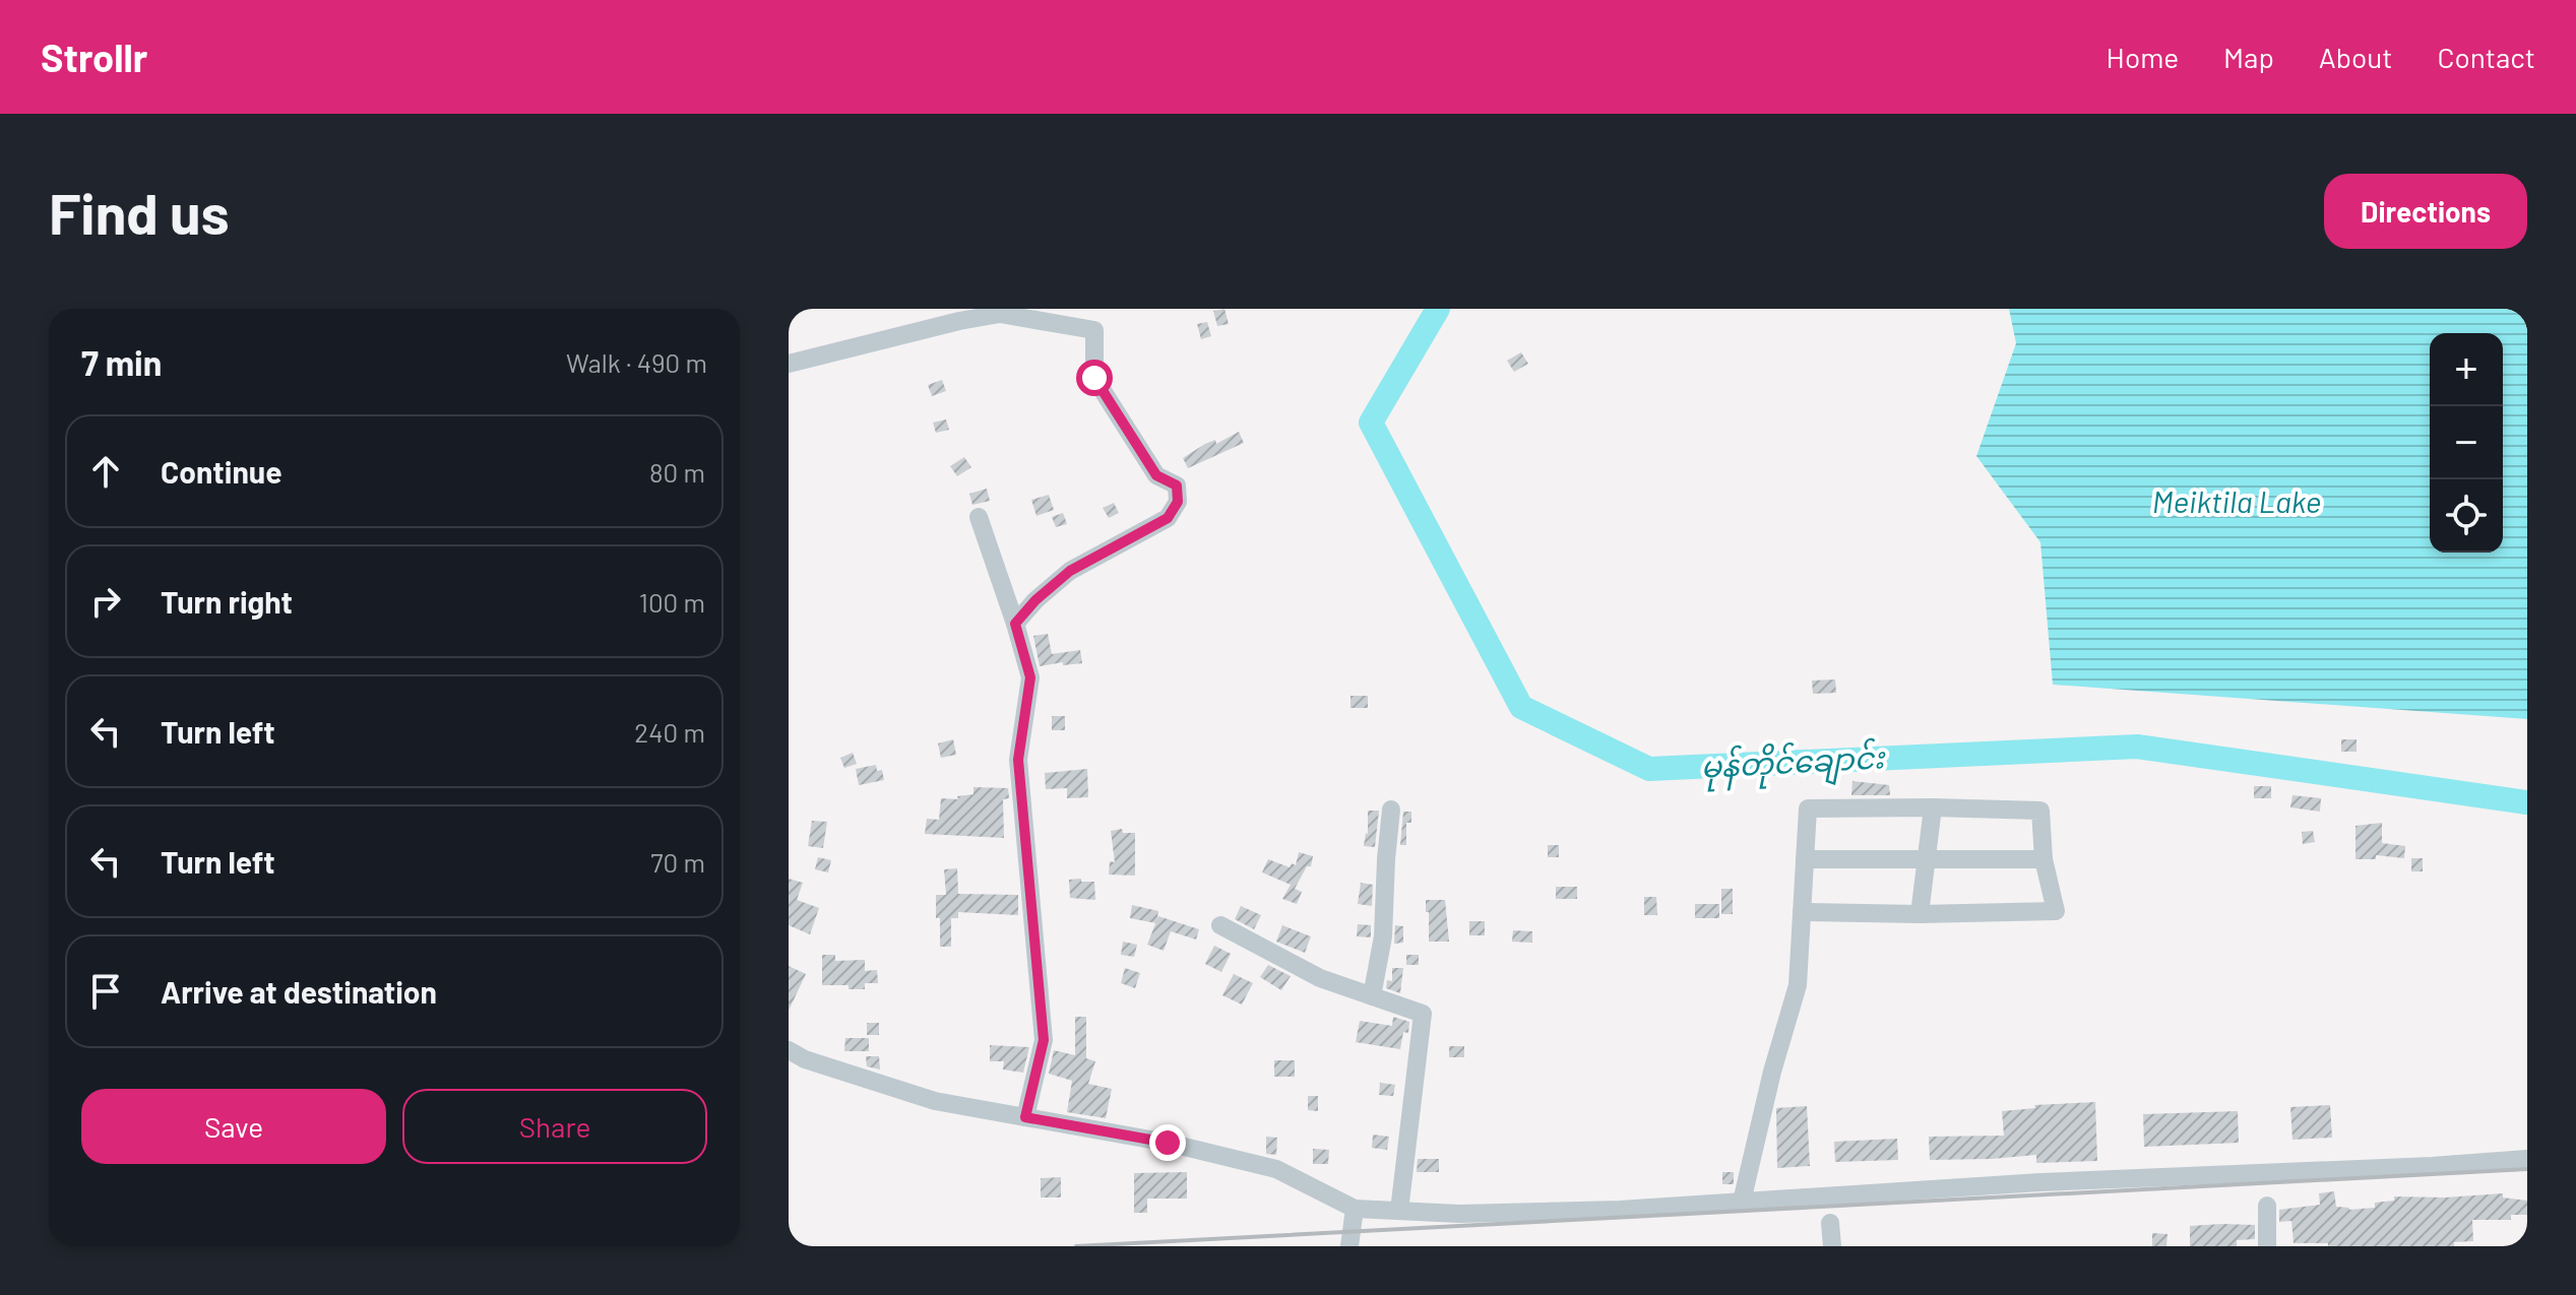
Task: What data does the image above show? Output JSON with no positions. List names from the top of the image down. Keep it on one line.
{"water":["Meiktila Lake","မုန်တိုင်ချောင်း"],"page":{"header":"Strollr","nav":["Home","Map","About","Contact"],"buttons":["Directions",["Save","Share"]],"title":"Find us","heading":["7 min","Walk · 490 m"],"map_buttons":["+","−"],"list":[["Continue","80 m"],["Turn right","100 m"],["Turn left","240 m"],["Turn left","70 m"],"Arrive at destination"]}}
